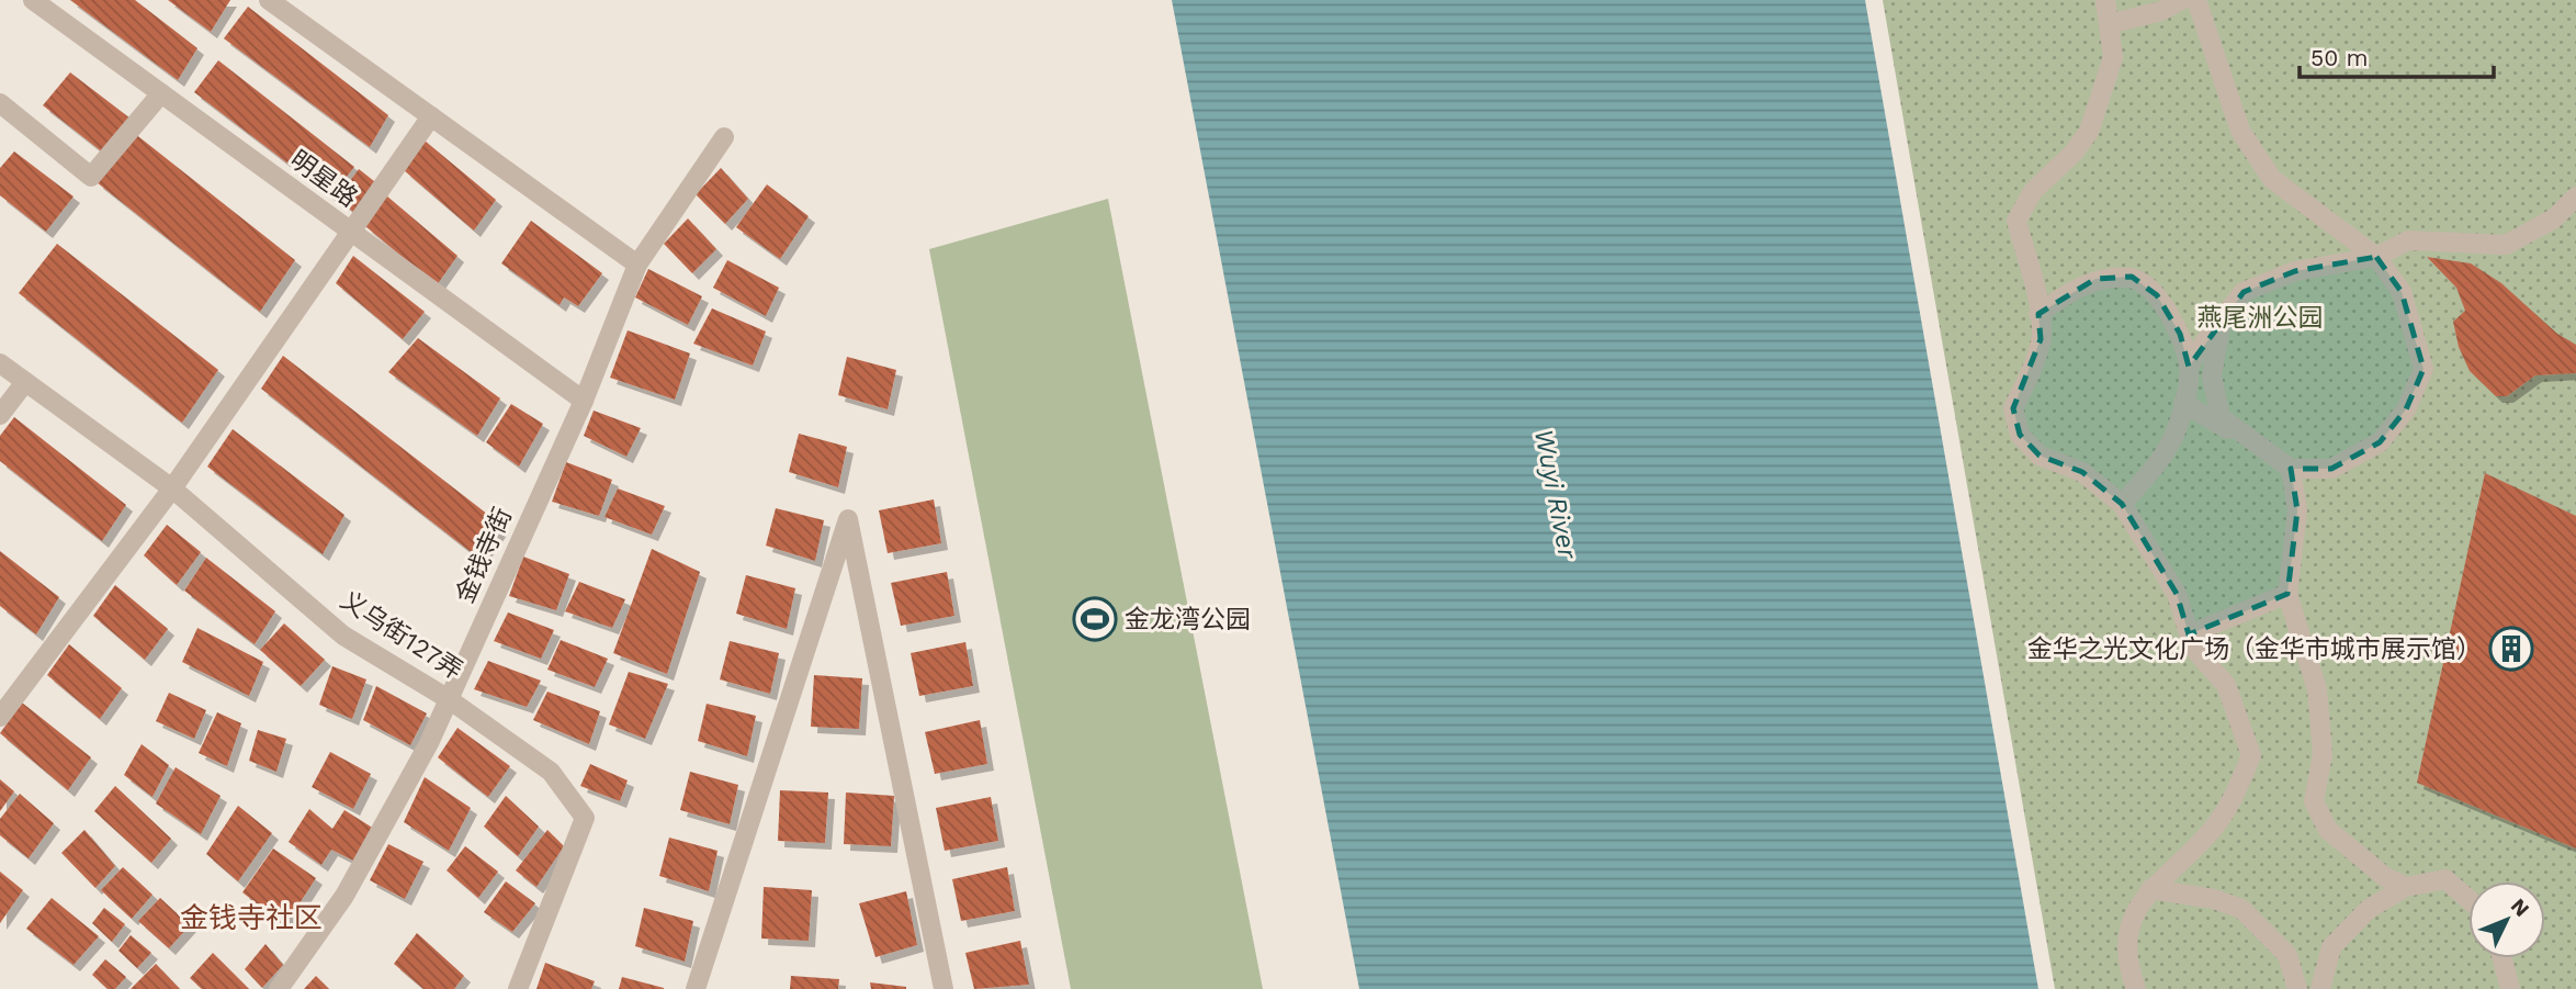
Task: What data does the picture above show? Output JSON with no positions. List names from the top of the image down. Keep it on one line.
{"streets":{"street":["明星路","金钱寺街","义乌街127弄"]},"crossings":[["明星路","金钱寺街"],["金钱寺街","义乌街127弄"]],"districts":["金钱寺社区"],"water":["Wuyi River"],"parks":["燕尾洲公园"],"places":{"sports":["金龙湾公园"],"building":["金华之光文化广场（金华市城市展示馆）"]},"scale_bar":"50 m","north":"top right"}
